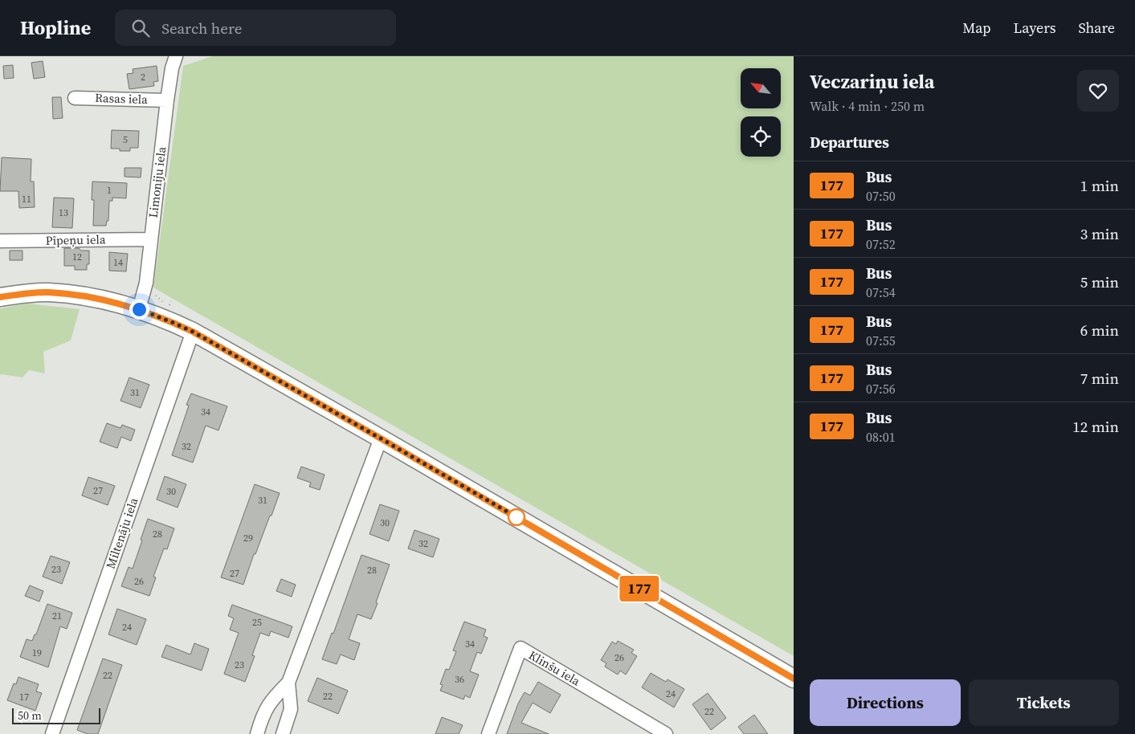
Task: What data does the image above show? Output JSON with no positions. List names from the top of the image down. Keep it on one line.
{"streets":{"street":["Rasas iela","Limoniju iela","Pīpeņu iela","Miltenāju iela","Klinšu iela"]},"crossings":[["Rasas iela","Limoniju iela"],["Limoniju iela","Pīpeņu iela"]],"lines":["bus line 177"],"house_numbers":["2","5","1","11","13","12","14","31","34","32","27","30","31","30","28","29","32","23","28","27","26","21","25","24","34","19","26","23","22","36","24","22","17","22"],"scale_bar":"50 m","north":"top left","page":{"header":"Hopline","search":"Search here","nav":["Map","Layers","Share"],"on_map":"177","heading":[["Veczariņu iela","Walk · 4 min · 250 m"],"Departures"],"list":[{"mark":"177","name":"Bus","note":"07:50","value":"1 min"},{"mark":"177","name":"Bus","note":"07:52","value":"3 min"},{"mark":"177","name":"Bus","note":"07:54","value":"5 min"},{"mark":"177","name":"Bus","note":"07:55","value":"6 min"},{"mark":"177","name":"Bus","note":"07:56","value":"7 min"},{"mark":"177","name":"Bus","note":"08:01","value":"12 min"}],"buttons":["Directions","Tickets"],"scale":"50 m"}}
